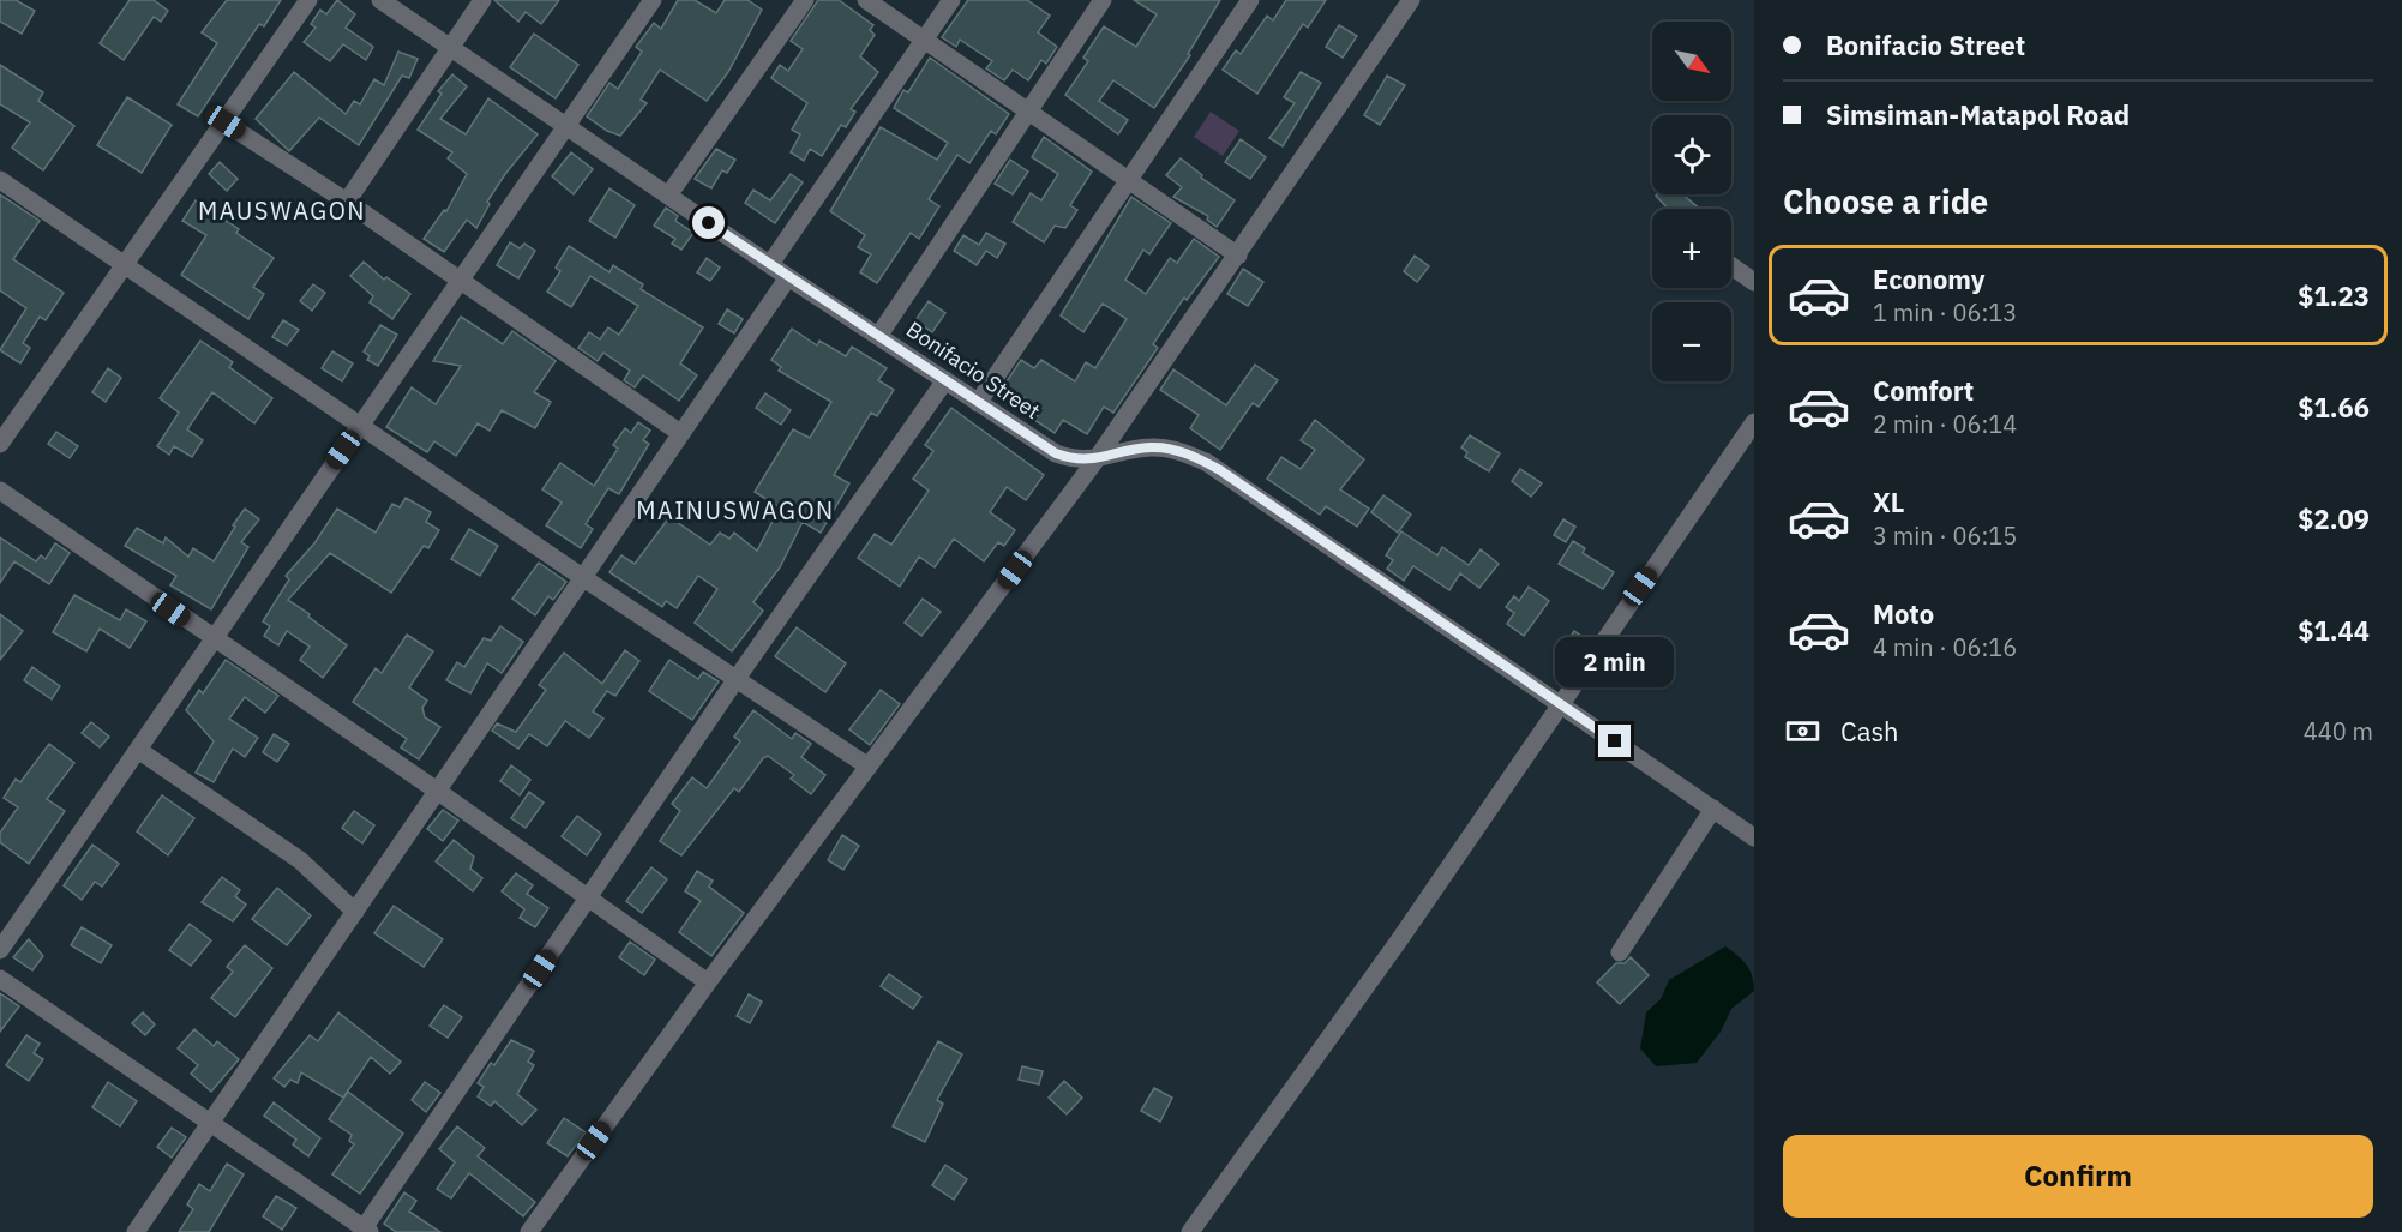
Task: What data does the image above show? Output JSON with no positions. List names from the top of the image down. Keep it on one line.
{"streets":{"street":["Bonifacio Street"]},"districts":["MAUSWAGON","MAINUSWAGON"],"north":"bottom right","page":{"banner":["Bonifacio Street","Simsiman-Matapol Road"],"map_buttons":["+","−"],"heading":"Choose a ride","list":[{"name":"Economy","note":"1 min · 06:13","value":"$1.23"},{"name":"Comfort","note":"2 min · 06:14","value":"$1.66"},{"name":"XL","note":"3 min · 06:15","value":"$2.09"},{"name":"Moto","note":"4 min · 06:16","value":"$1.44"}],"bubble":"2 min","pay":["Cash","440 m"],"buttons":"Confirm"}}
